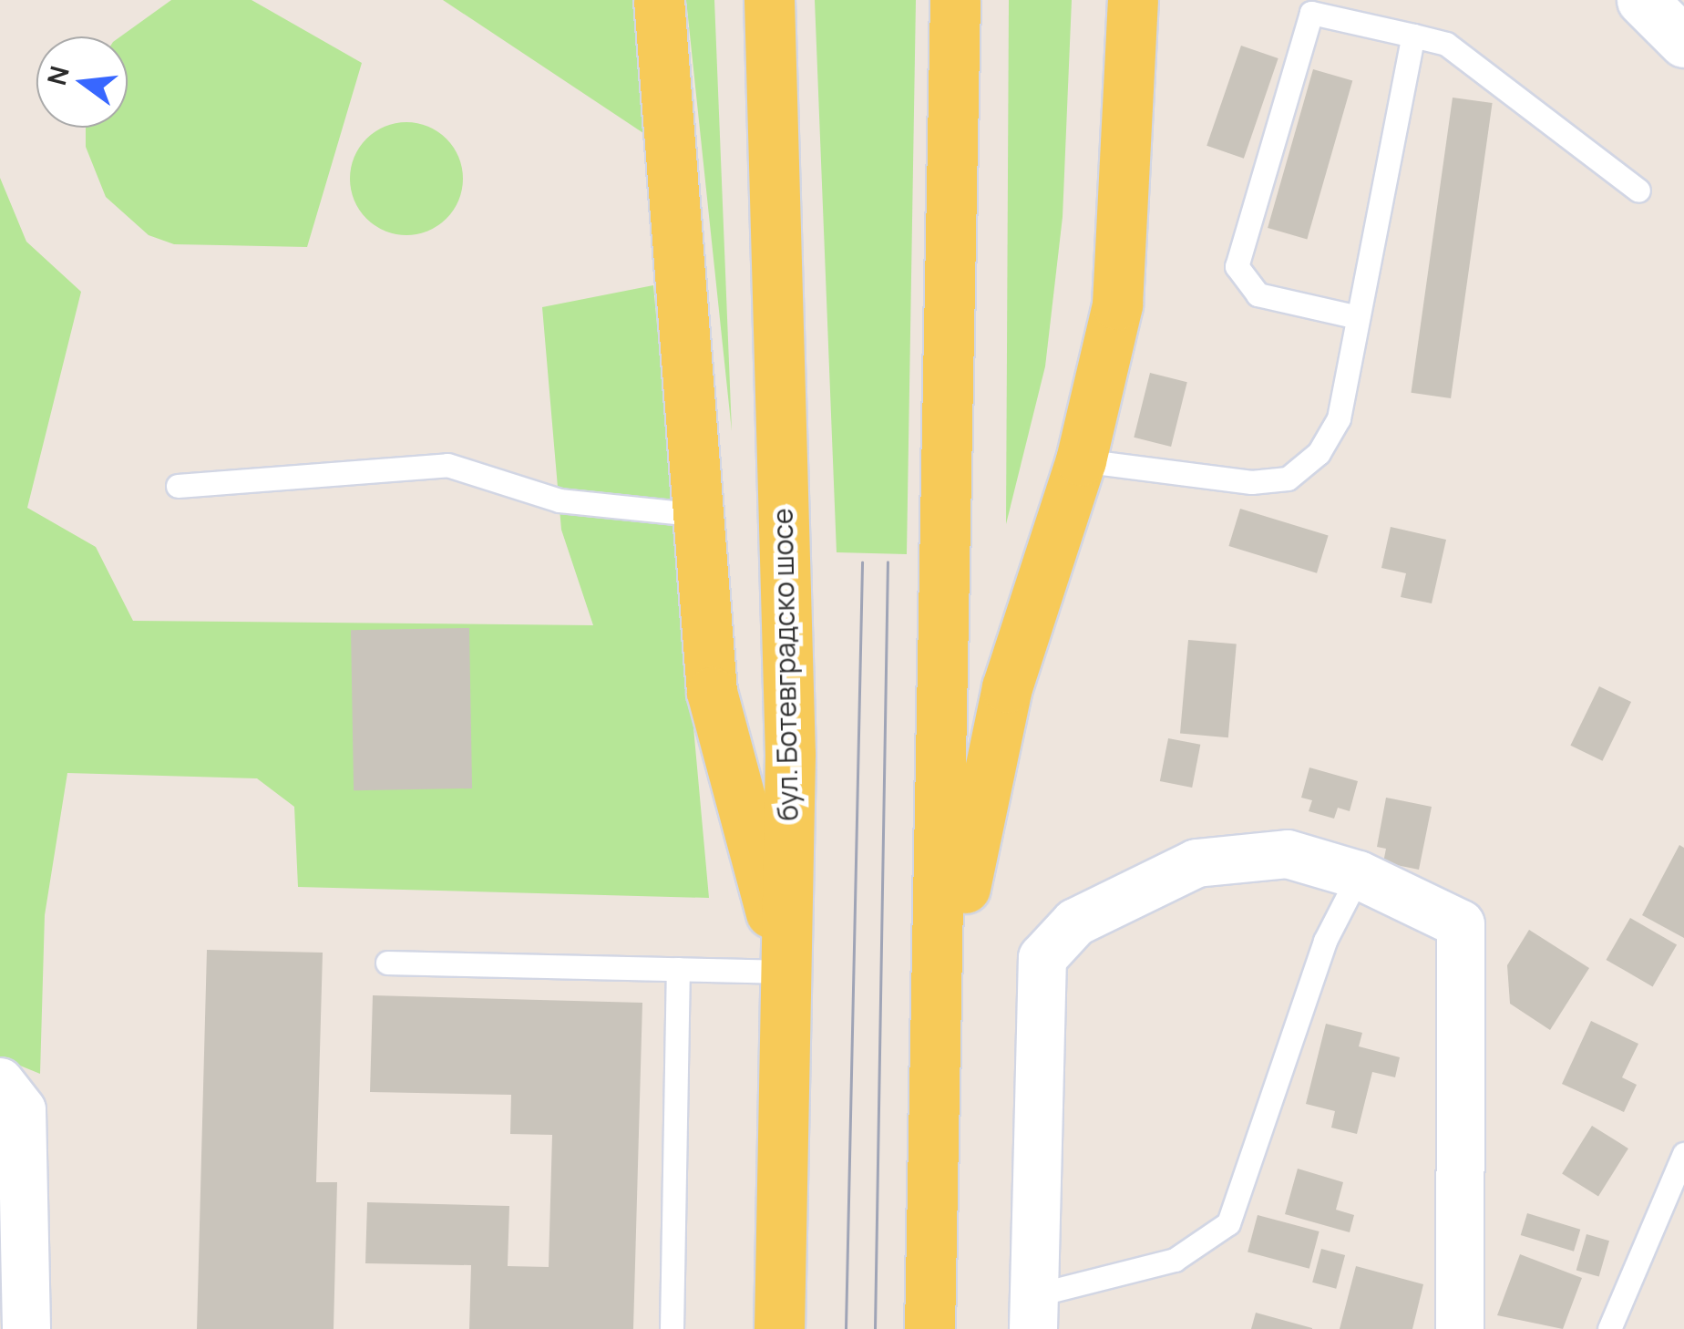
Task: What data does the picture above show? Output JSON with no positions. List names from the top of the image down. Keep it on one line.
{"streets":{"main road":["бул. Ботевградско шосе"]},"north":"left"}
